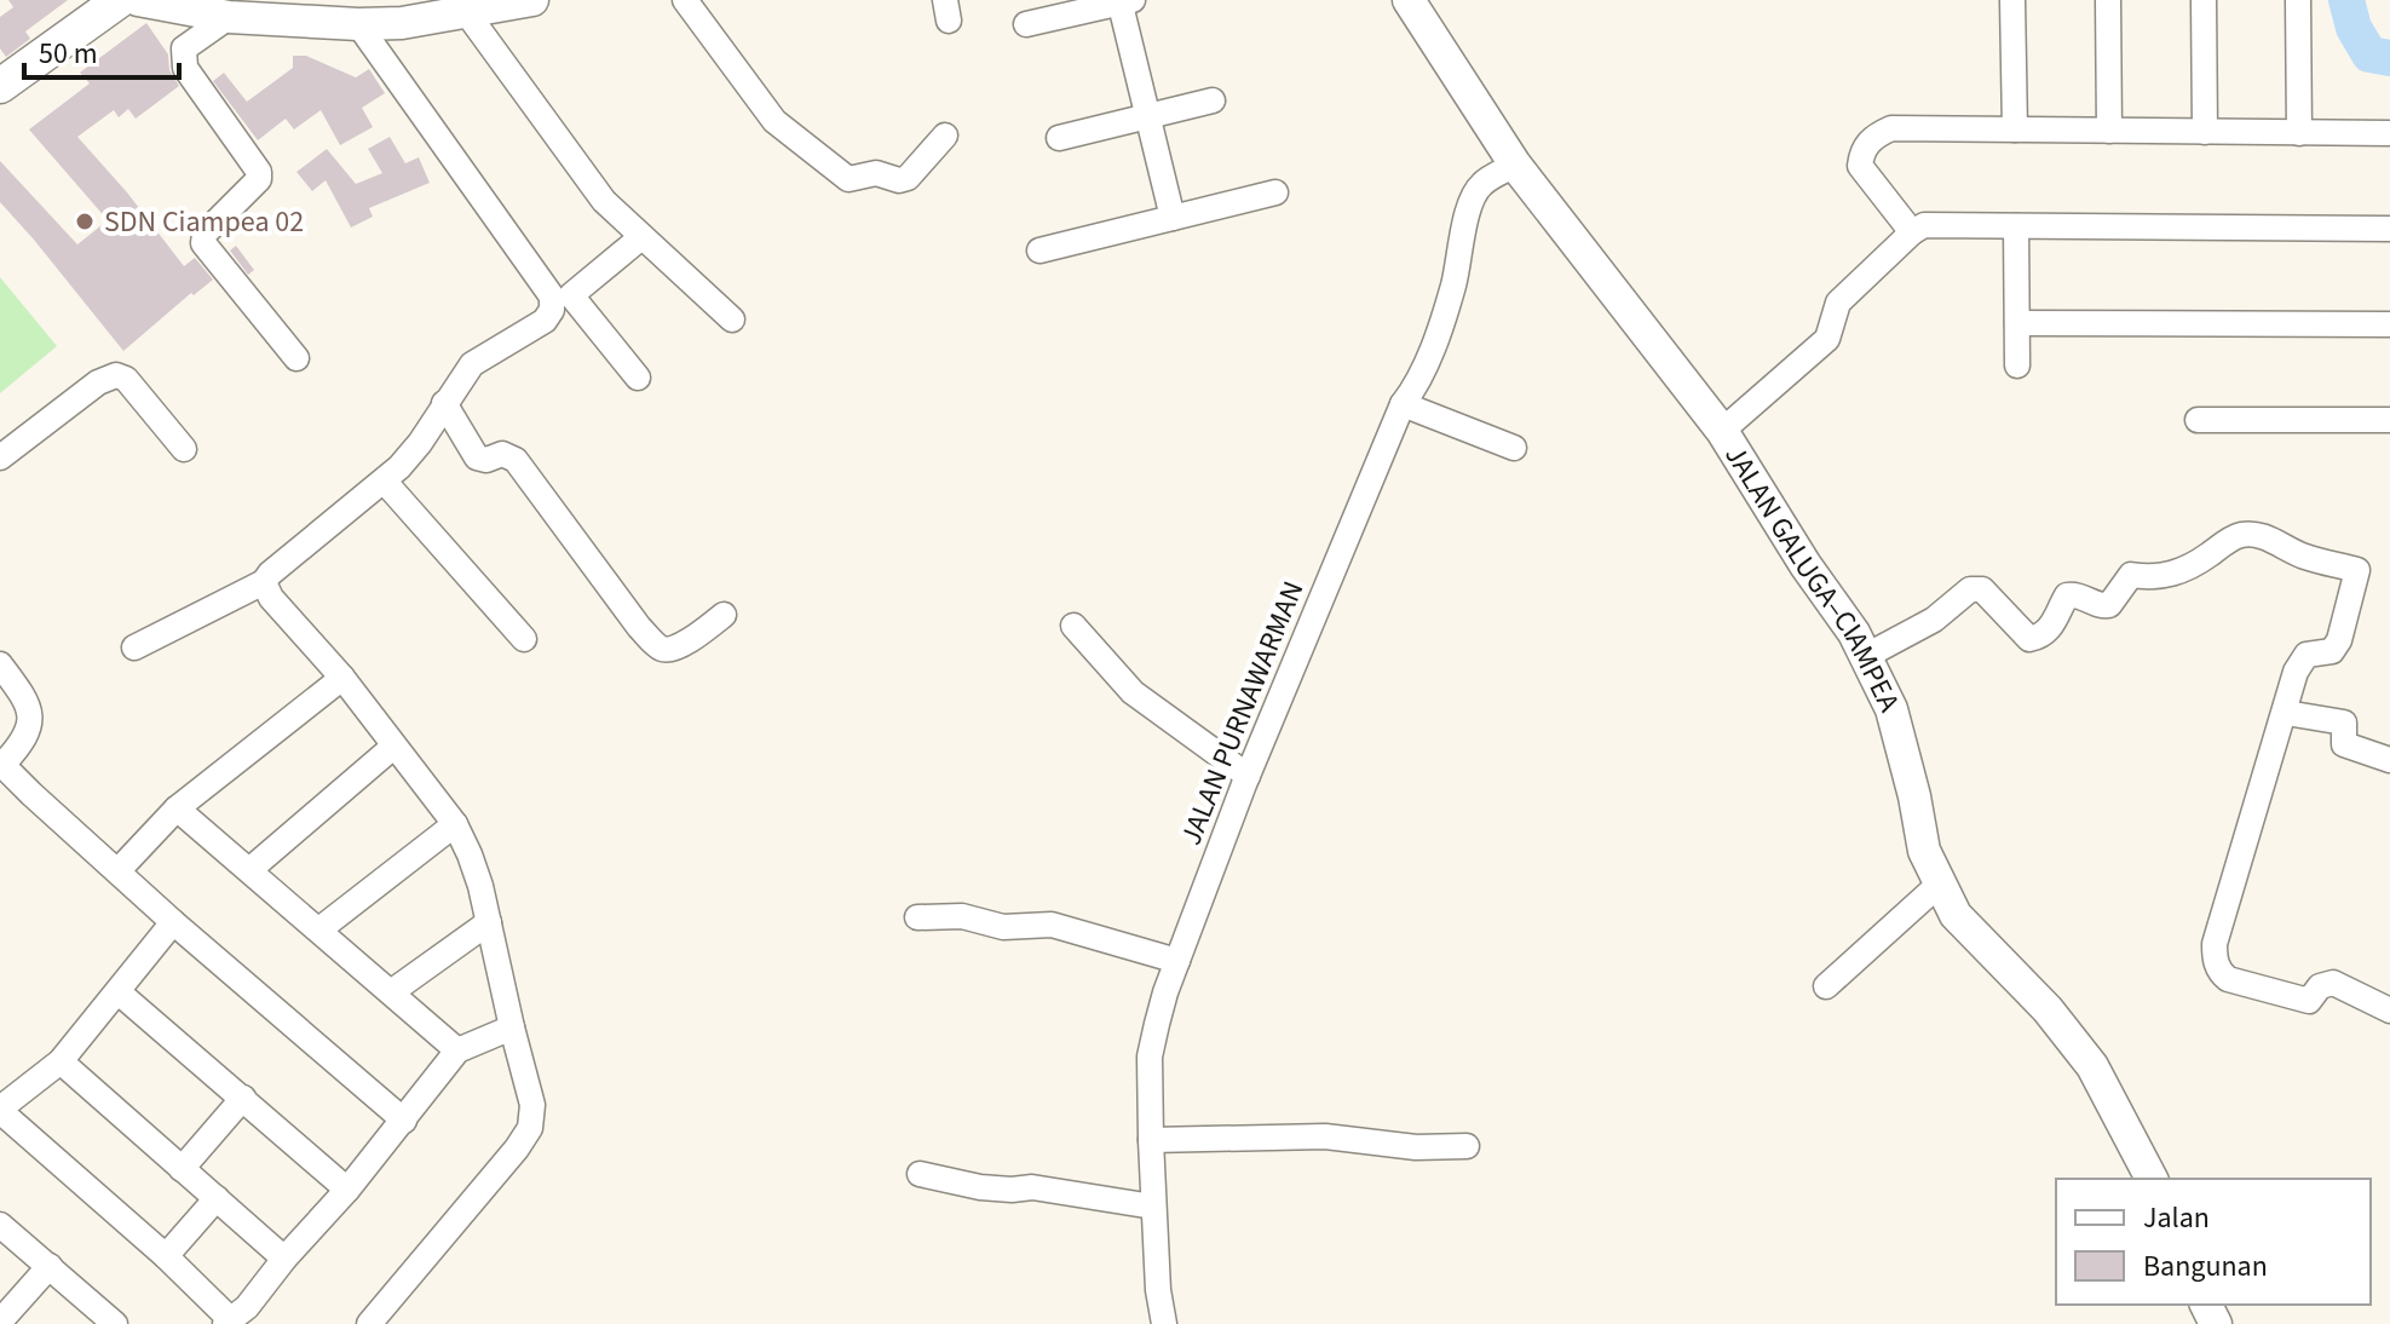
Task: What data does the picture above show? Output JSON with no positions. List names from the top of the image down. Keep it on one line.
{"streets":{"street":["JALAN GALUGA–CIAMPEA","JALAN PURNAWARMAN"]},"crossings":[["JALAN GALUGA–CIAMPEA","JALAN PURNAWARMAN"]],"places":["SDN Ciampea 02"],"legend":["Jalan","Bangunan"],"scale_bar":"50 m"}
